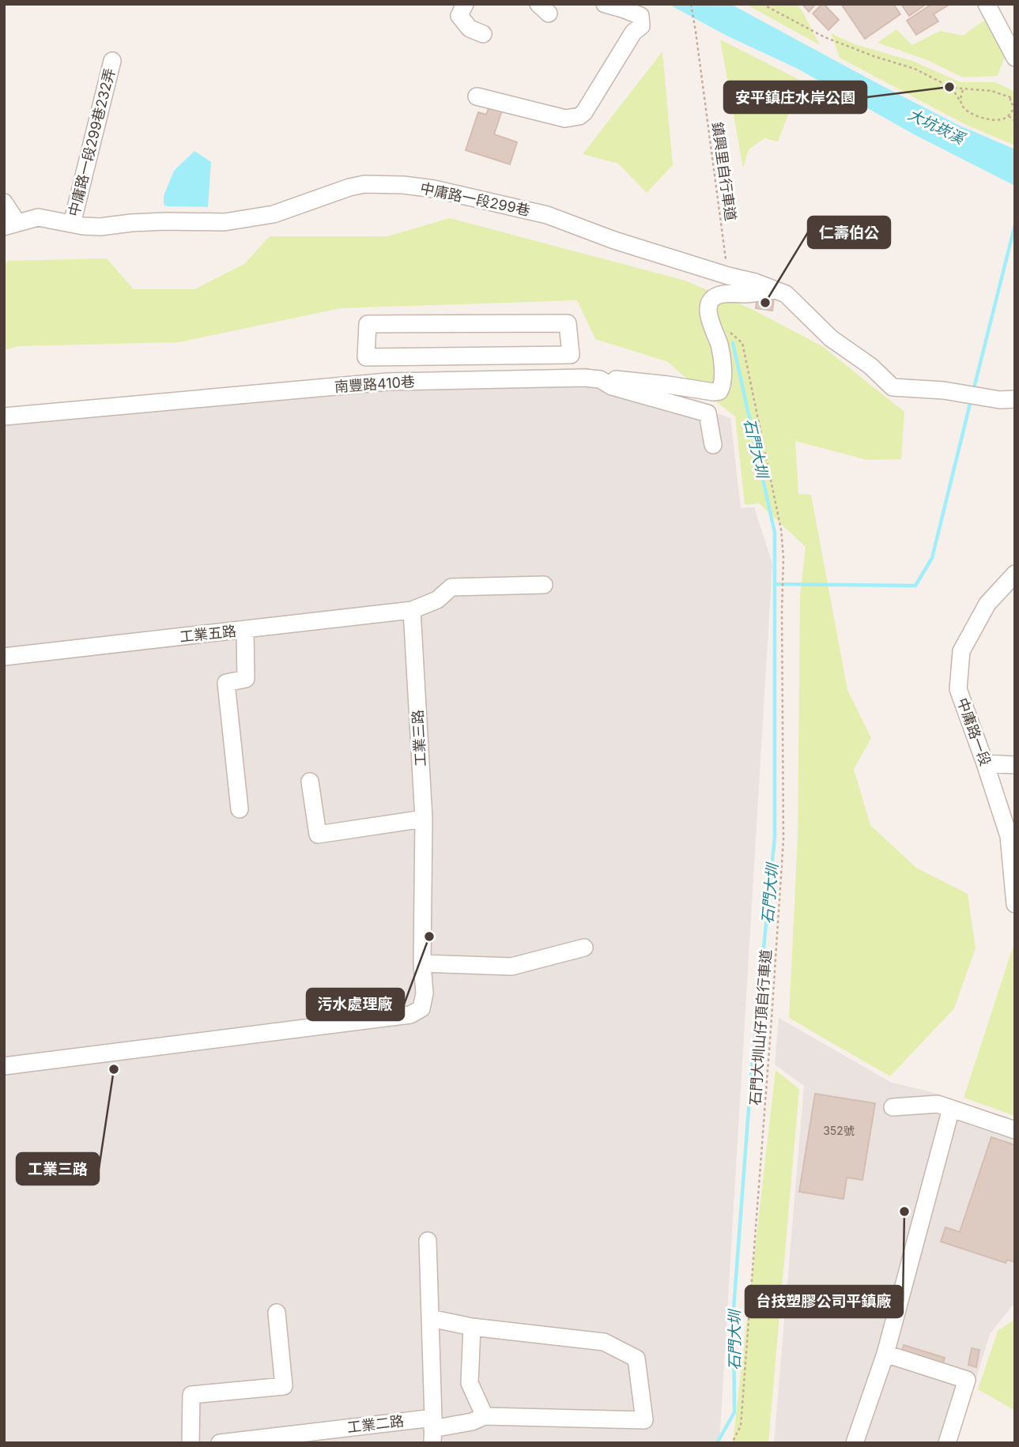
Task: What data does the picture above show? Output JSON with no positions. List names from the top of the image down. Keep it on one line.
{"streets":{"street":["中庸路一段299巷232弄","中庸路一段299巷","南豐路410巷","工業五路","中庸路一段","工業三路","工業二路"],"path":["鎮興里自行車道","石門大圳山仔頂自行車道"]},"crossings":[["中庸路一段299巷232弄","中庸路一段299巷"],["鎮興里自行車道","中庸路一段299巷"],["工業五路","工業三路"]],"water":["大坑崁溪","石門大圳"],"places":["安平鎮庄水岸公園","仁壽伯公","污水處理廠","工業三路","台技塑膠公司平鎮廠"],"house_numbers":["352號"]}
